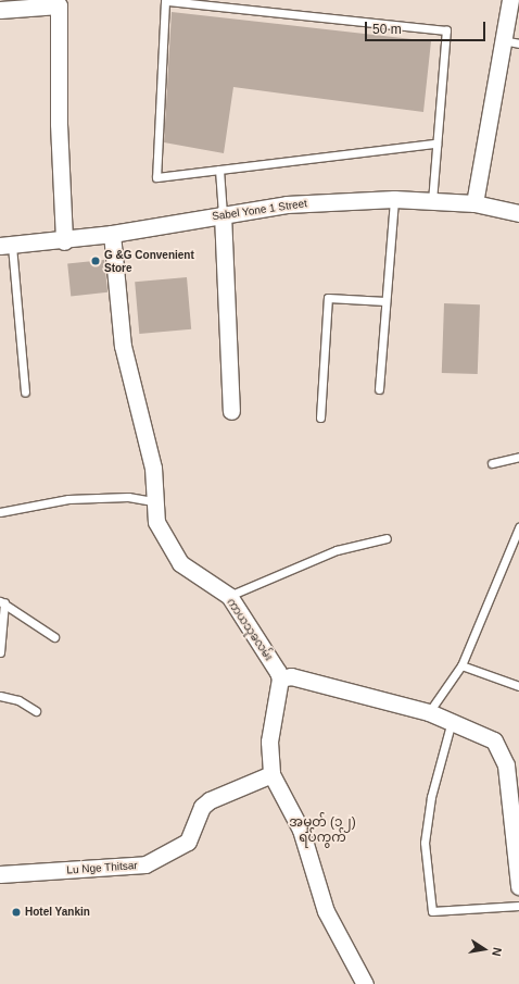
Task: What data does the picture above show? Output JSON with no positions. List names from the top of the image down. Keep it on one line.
{"streets":{"street":["Sabel Yone 1 Street","ကာယသုခလမ်း","Lu Nge Thitsar"]},"crossings":[["Sabel Yone 1 Street","ကာယသုခလမ်း"]],"districts":["အမှတ် (၁၂) ရပ်ကွက်"],"places":["G &G Convenient Store","Hotel Yankin"],"scale_bar":"50 m","north":"right"}
